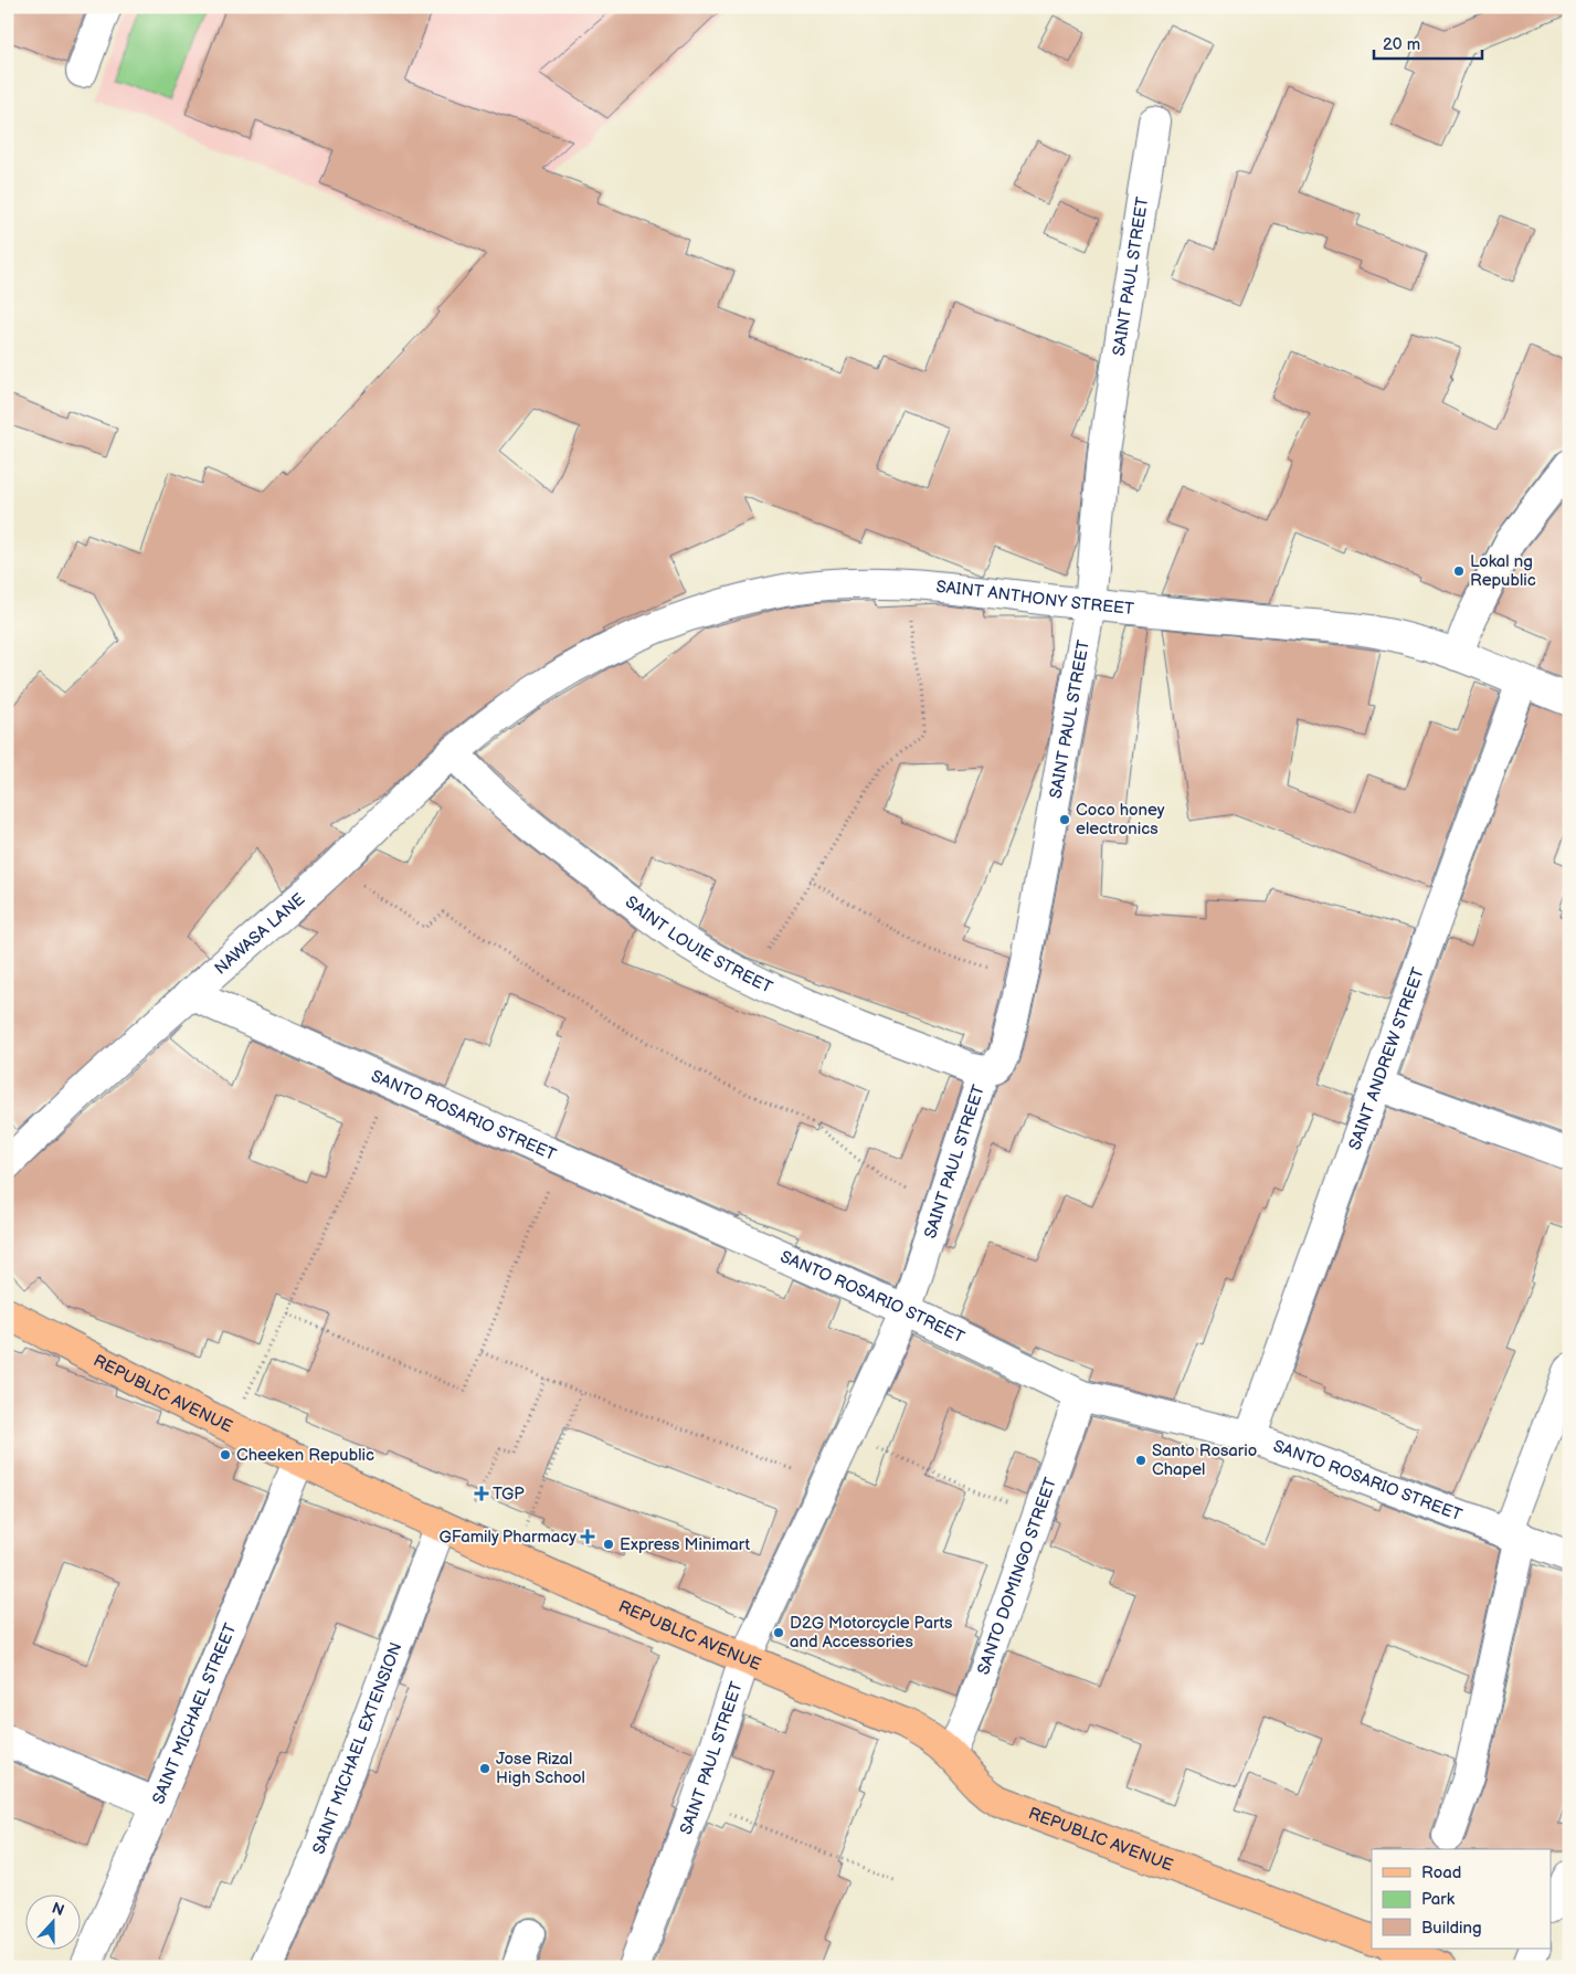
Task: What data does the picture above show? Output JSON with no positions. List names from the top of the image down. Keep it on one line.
{"streets":{"main road":["REPUBLIC AVENUE"],"street":["SAINT PAUL STREET","SAINT ANTHONY STREET","NAWASA LANE","SAINT LOUIE STREET","SAINT ANDREW STREET","SANTO ROSARIO STREET","SANTO DOMINGO STREET","SAINT MICHAEL STREET","SAINT MICHAEL EXTENSION"]},"crossings":[["SAINT PAUL STREET","SAINT ANTHONY STREET"],["SAINT PAUL STREET","SAINT LOUIE STREET"],["SAINT PAUL STREET","SANTO ROSARIO STREET"],["SAINT PAUL STREET","REPUBLIC AVENUE"],["SAINT ANTHONY STREET","NAWASA LANE"],["SAINT ANTHONY STREET","SAINT ANDREW STREET"],["NAWASA LANE","SAINT LOUIE STREET"],["NAWASA LANE","SANTO ROSARIO STREET"],["SAINT ANDREW STREET","SANTO ROSARIO STREET"],["SANTO ROSARIO STREET","SANTO DOMINGO STREET"],["REPUBLIC AVENUE","SANTO DOMINGO STREET"],["REPUBLIC AVENUE","SAINT MICHAEL STREET"],["REPUBLIC AVENUE","SAINT MICHAEL EXTENSION"]],"places":{"other":["Lokal ng Republic","Coco honey electronics","Cheeken Republic","Santo Rosario Chapel","Express Minimart","D2G Motorcycle Parts and Accessories","Jose Rizal High School"],"health":["TGP","GFamily Pharmacy"]},"legend":["Road","Park","Building"],"scale_bar":"20 m","north":"top"}
